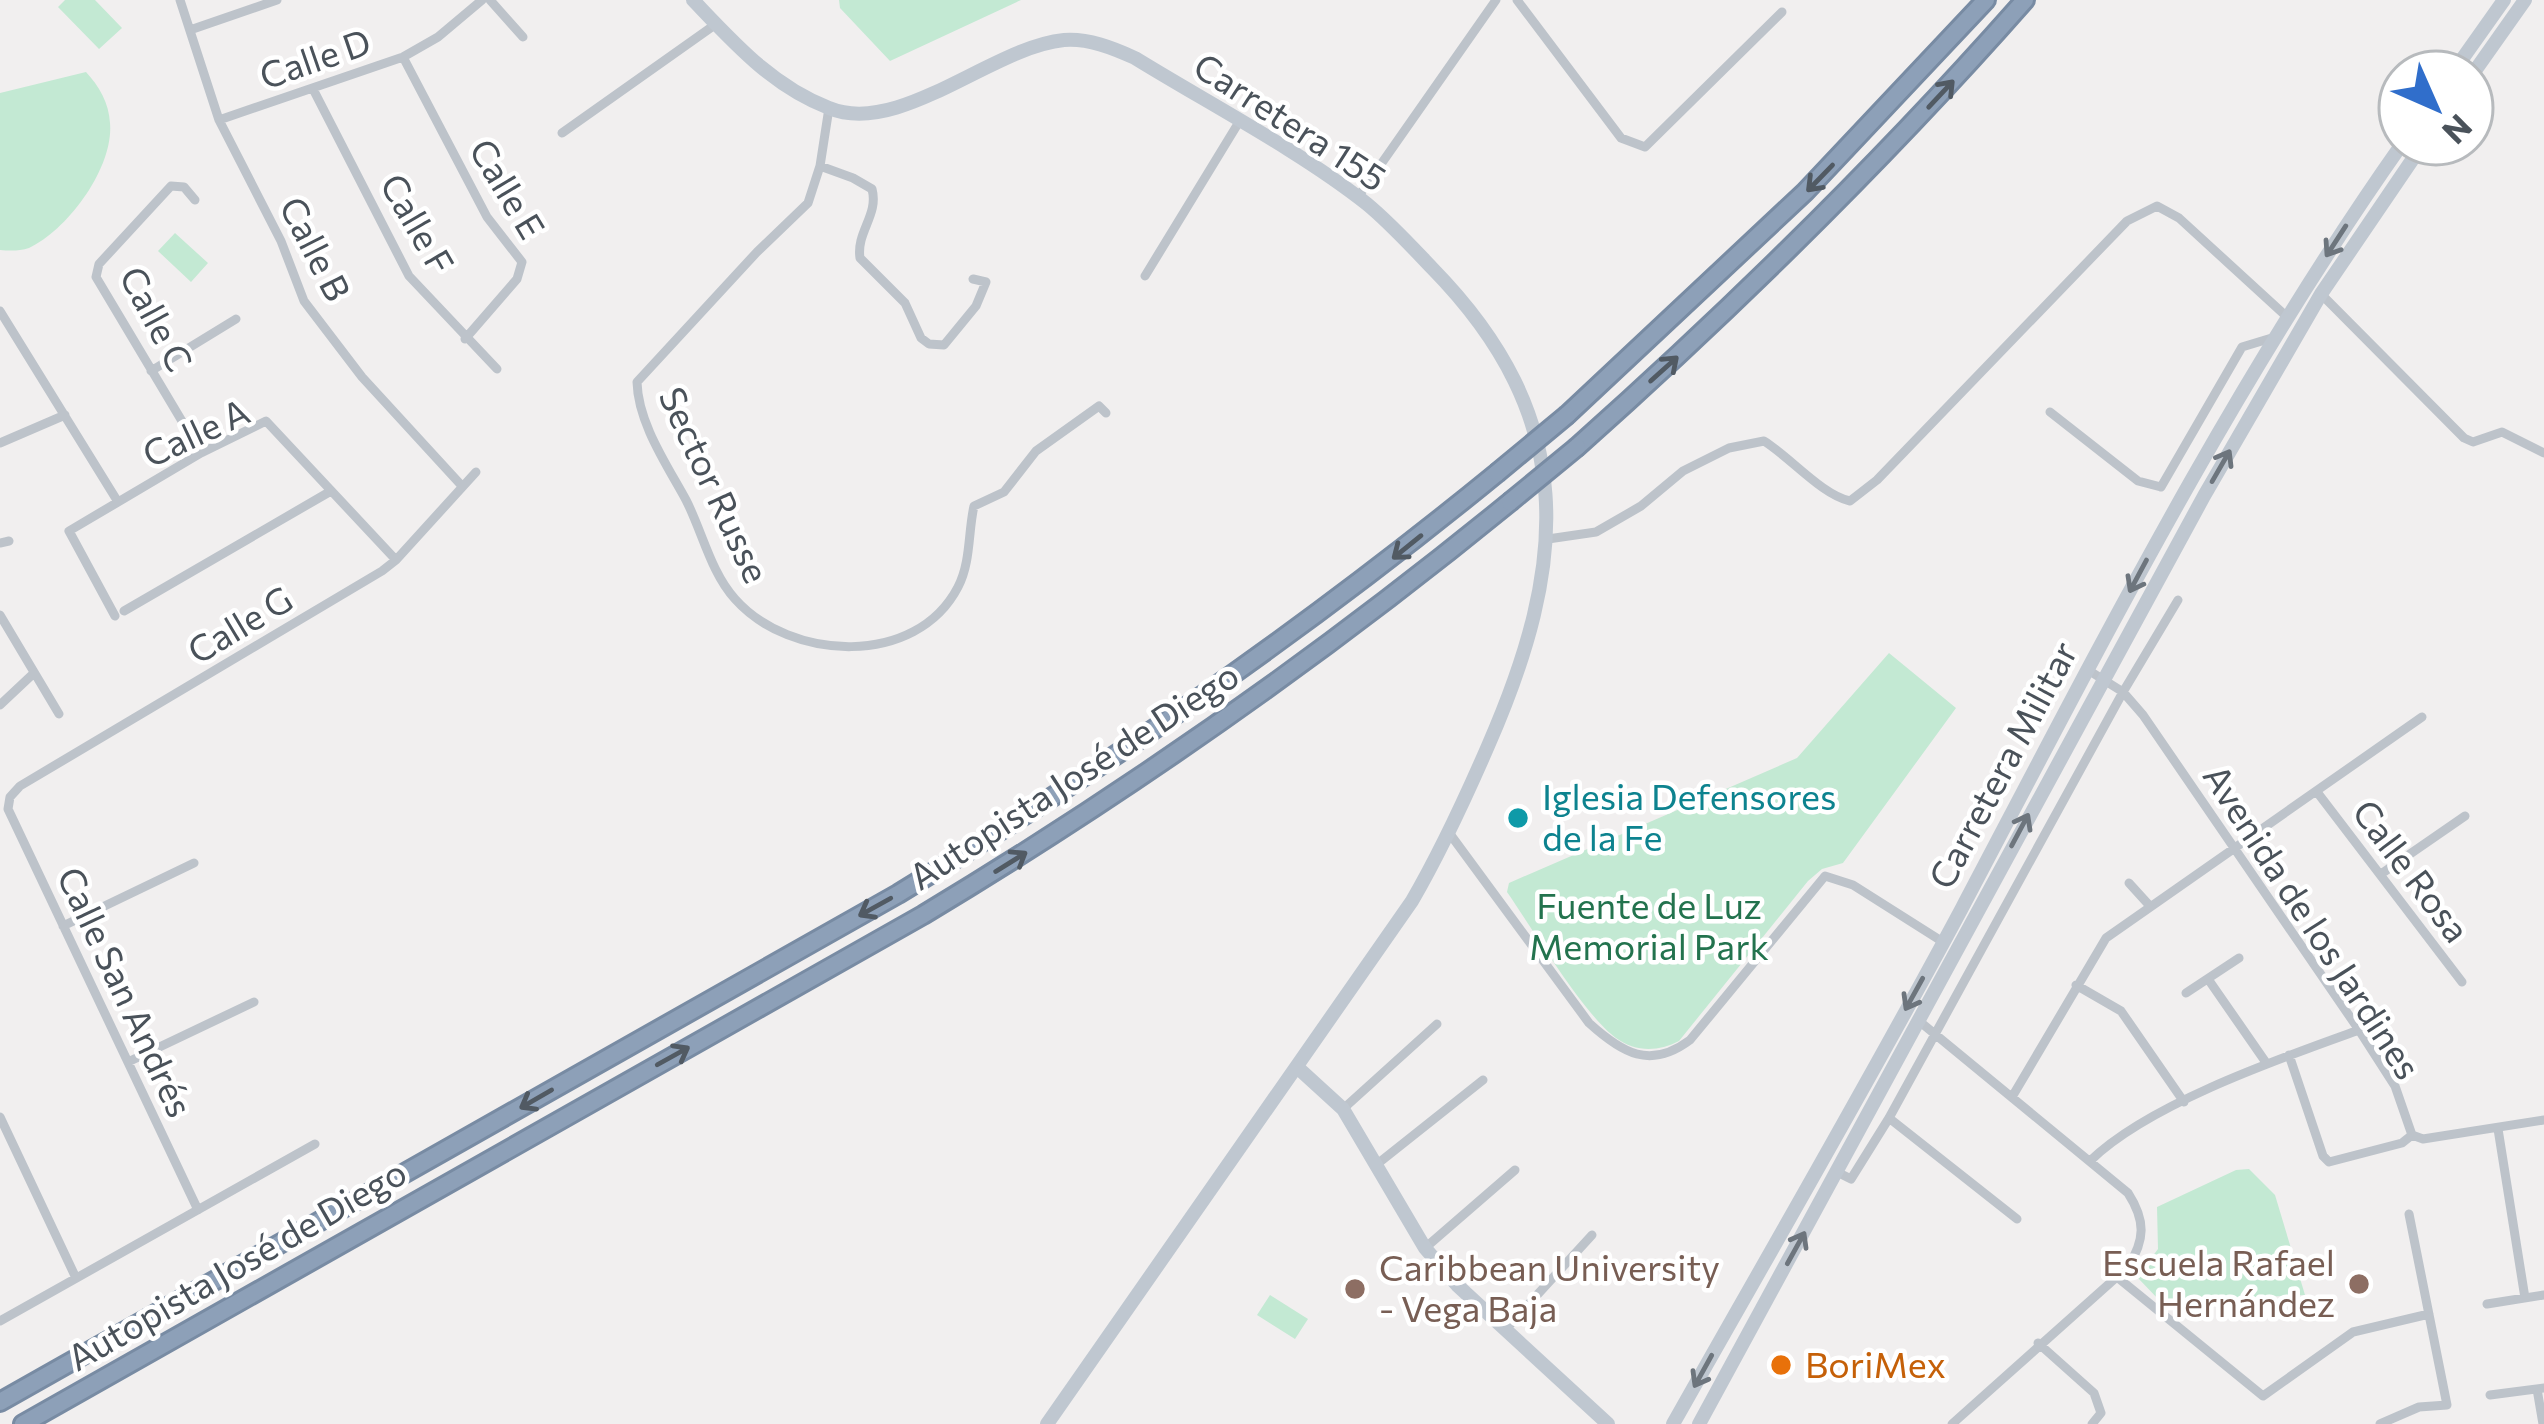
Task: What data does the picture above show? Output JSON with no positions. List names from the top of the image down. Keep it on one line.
{"streets":{"highway":["Autopista José de Diego"],"main road":["Carretera 155","Carretera Militar"],"street":["Calle D","Calle E","Calle F","Calle B","Calle C","Calle A","Sector Russe","Calle G","Calle Rosa","Avenida de los Jardines","Calle San Andrés"]},"crossings":[["Calle D","Calle E"],["Calle D","Calle F"],["Calle D","Calle B"],["Carretera 155","Sector Russe"],["Calle E","Calle F"],["Calle B","Calle G"],["Calle C","Calle A"],["Calle A","Calle G"],["Calle G","Calle San Andrés"]],"parks":["Fuente de Luz Memorial Park"],"places":["Iglesia Defensores de la Fe","Escuela Rafael Hernández","Caribbean University - Vega Baja","BoriMex"],"north":"bottom right"}
